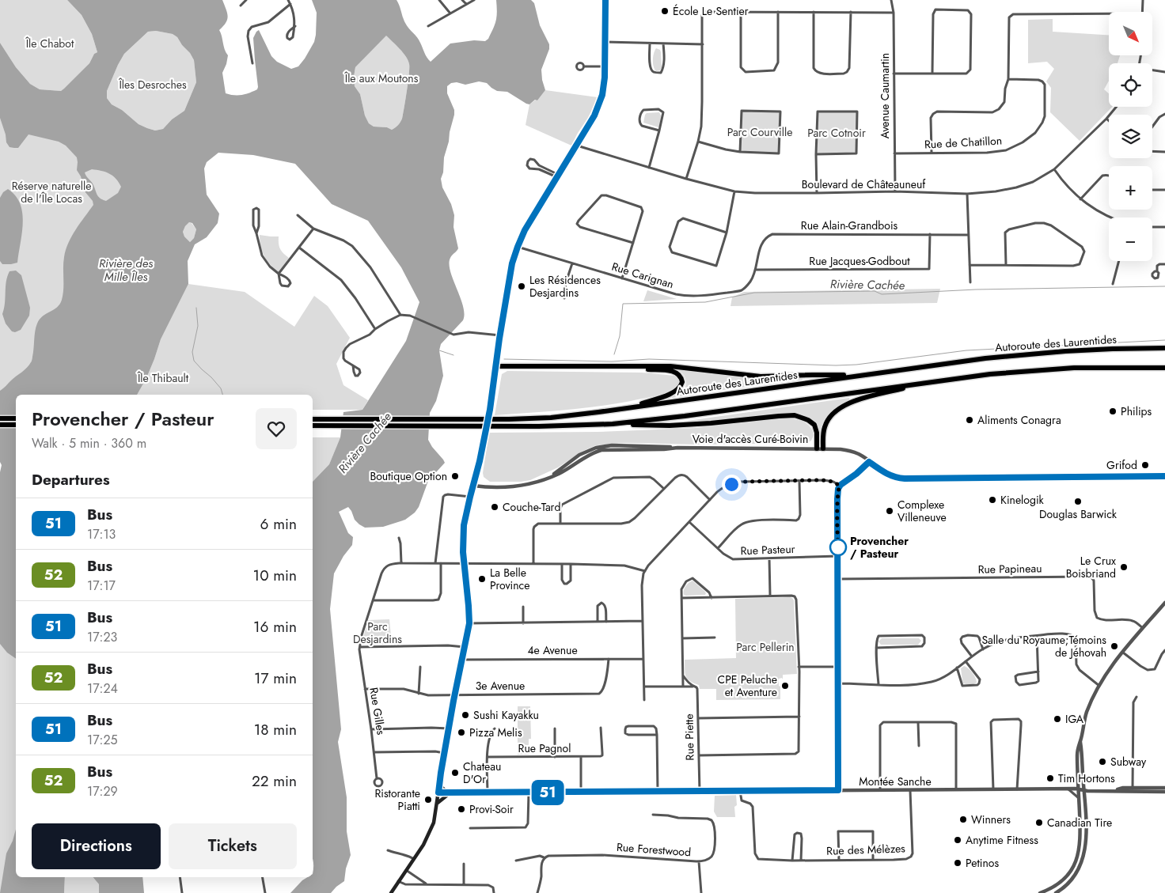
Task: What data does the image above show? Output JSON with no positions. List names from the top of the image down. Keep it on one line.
{"streets":{"highway":["Autoroute des Laurentides"],"street":["Avenue Caumartin","Rue de Chatillon","Boulevard de Châteauneuf","Rue Alain-Grandbois","Rue Jacques-Godbout","Rue Carignan","Voie d'accès Curé-Boivin","Rue Pasteur","Rue Papineau","4e Avenue","3e Avenue","Rue Gilles","Rue Piette","Rue Pagnol","Montée Sanche","Rue Forestwood","Rue des Mélèzes"]},"crossings":[["Avenue Caumartin","Rue de Chatillon"],["Avenue Caumartin","Boulevard de Châteauneuf"],["Rue Alain-Grandbois","Rue Jacques-Godbout"],["Rue Alain-Grandbois","Rue Carignan"],["Rue Jacques-Godbout","Rue Carignan"],["4e Avenue","3e Avenue"],["3e Avenue","Rue Gilles"],["Rue Piette","Montée Sanche"],["Montée Sanche","Rue des Mélèzes"]],"water":["Rivière des Mille Îles","Rivière Cachée"],"parks":["Île Chabot","Île aux Moutons","Îles Desroches","Parc Courville","Parc Cotnoir","Réserve naturelle de l'Île Locas","Île Thibault","Parc Desjardins","Parc Pellerin"],"places":["École Le Sentier","Les Résidences Desjardins","Philips","Aliments Conagra","Grifod","Boutique Option","Kinelogik","Douglas Barwick","Couche-Tard","Complexe Villeneuve","Provencher / Pasteur","Le Crux Boisbriand","La Belle Province","Salle du Royaume;Témoins de Jéhovah","CPE Peluche et Aventure","Sushi Kayakku","IGA","Pizza Melis","Subway","Chateau D'Or","Tim Hortons","Ristorante Piatti","Provi-Soir","Winners","Canadian Tire","Anytime Fitness","Petinos"],"lines":["bus line 51"],"north":"bottom right","page":{"on_map":"51","map_buttons":["+","−"],"heading":[["Provencher / Pasteur","Walk · 5 min · 360 m"],"Departures"],"list":[{"mark":"51","name":"Bus","note":"17:13","value":"6 min"},{"mark":"52","name":"Bus","note":"17:17","value":"10 min"},{"mark":"51","name":"Bus","note":"17:23","value":"16 min"},{"mark":"52","name":"Bus","note":"17:24","value":"17 min"},{"mark":"51","name":"Bus","note":"17:25","value":"18 min"},{"mark":"52","name":"Bus","note":"17:29","value":"22 min"}],"buttons":["Directions","Tickets"]}}
